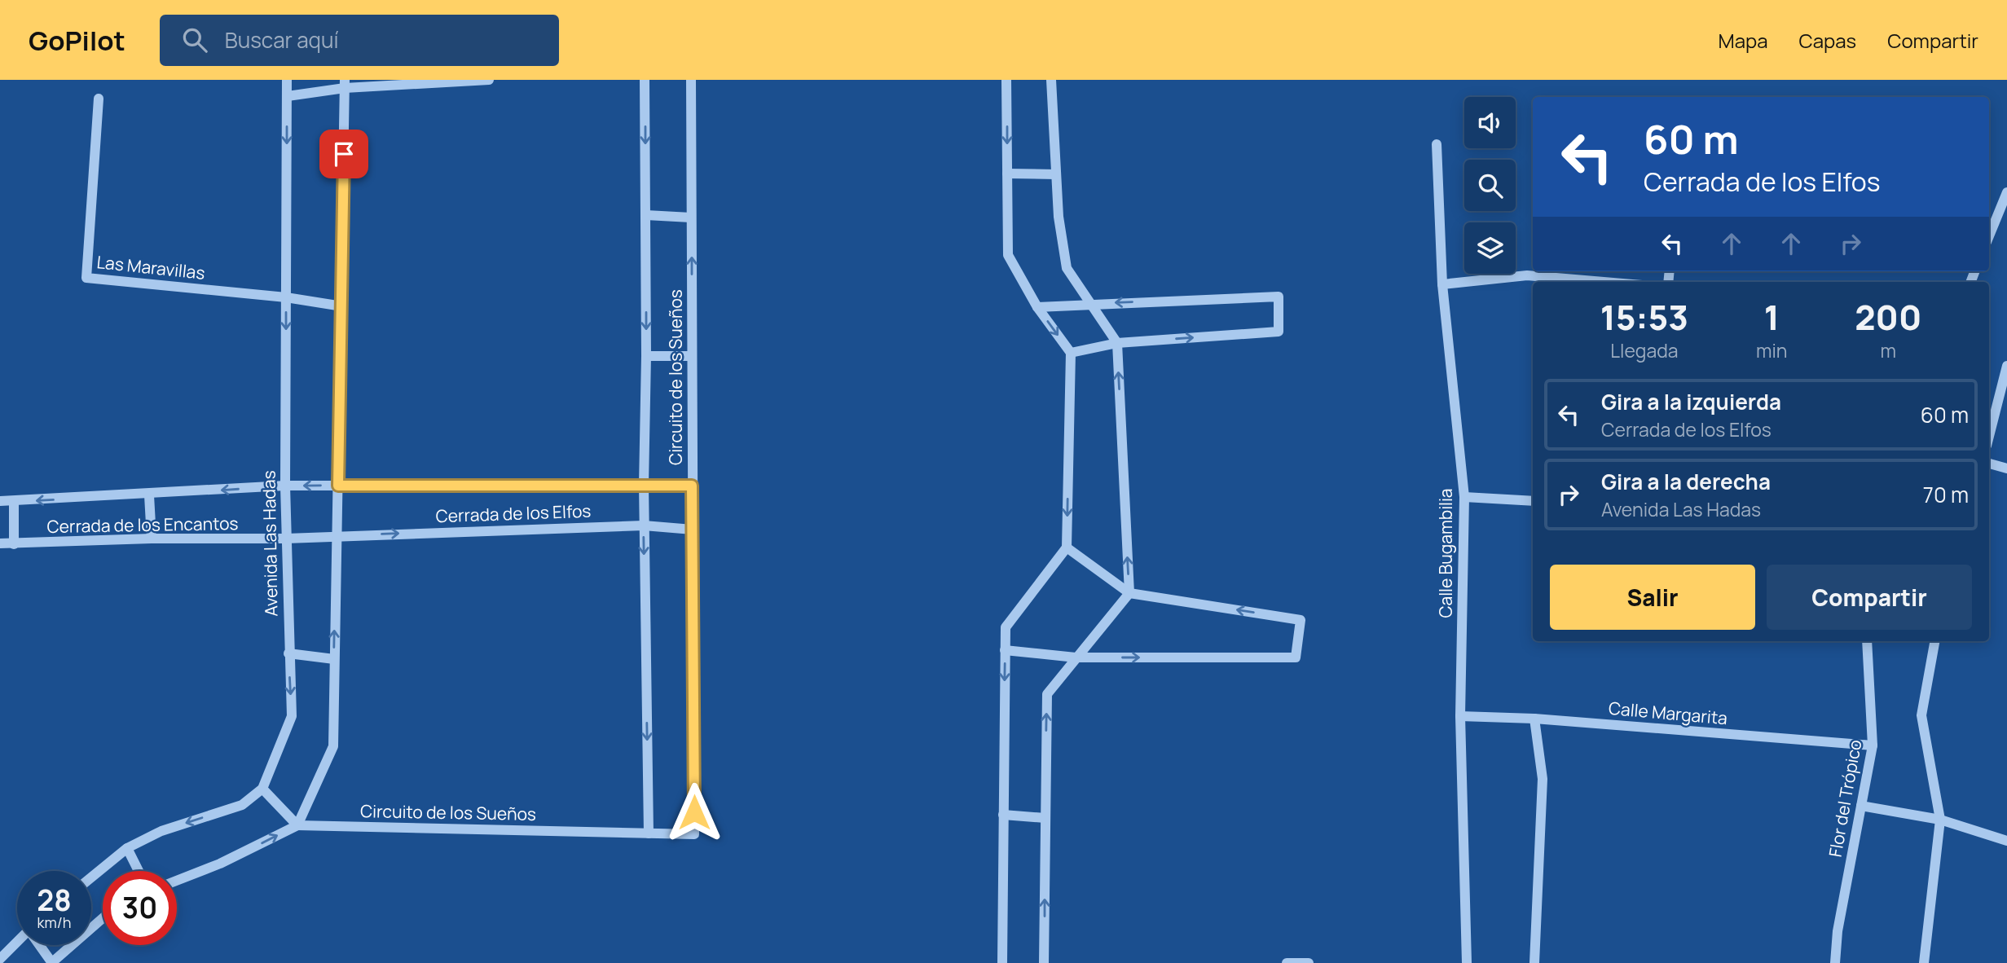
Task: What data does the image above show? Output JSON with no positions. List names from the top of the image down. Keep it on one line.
{"streets":{"street":["Las Maravillas","Circuito de los Sueños","Cerrada de los Elfos","Cerrada de los Encantos","Avenida Las Hadas","Calle Bugambilia","Calle Margarita","Flor del Trópico"]},"crossings":[["Las Maravillas","Avenida Las Hadas"],["Circuito de los Sueños","Cerrada de los Elfos"],["Cerrada de los Elfos","Cerrada de los Encantos"],["Cerrada de los Elfos","Avenida Las Hadas"],["Cerrada de los Encantos","Avenida Las Hadas"],["Calle Bugambilia","Calle Margarita"],["Calle Margarita","Flor del Trópico"]],"page":{"header":"GoPilot","search":"Buscar aquí","nav":["Mapa","Capas","Compartir"],"turn":["60 m","Cerrada de los Elfos"],"eta":["15:53","Llegada","1","min","200","m"],"list":[{"name":"Gira a la izquierda","note":"Cerrada de los Elfos","value":"60 m"},{"name":"Gira a la derecha","note":"Avenida Las Hadas","value":"70 m"}],"buttons":["Salir","Compartir"],"speed":"28 km/h","limit":"30"}}
